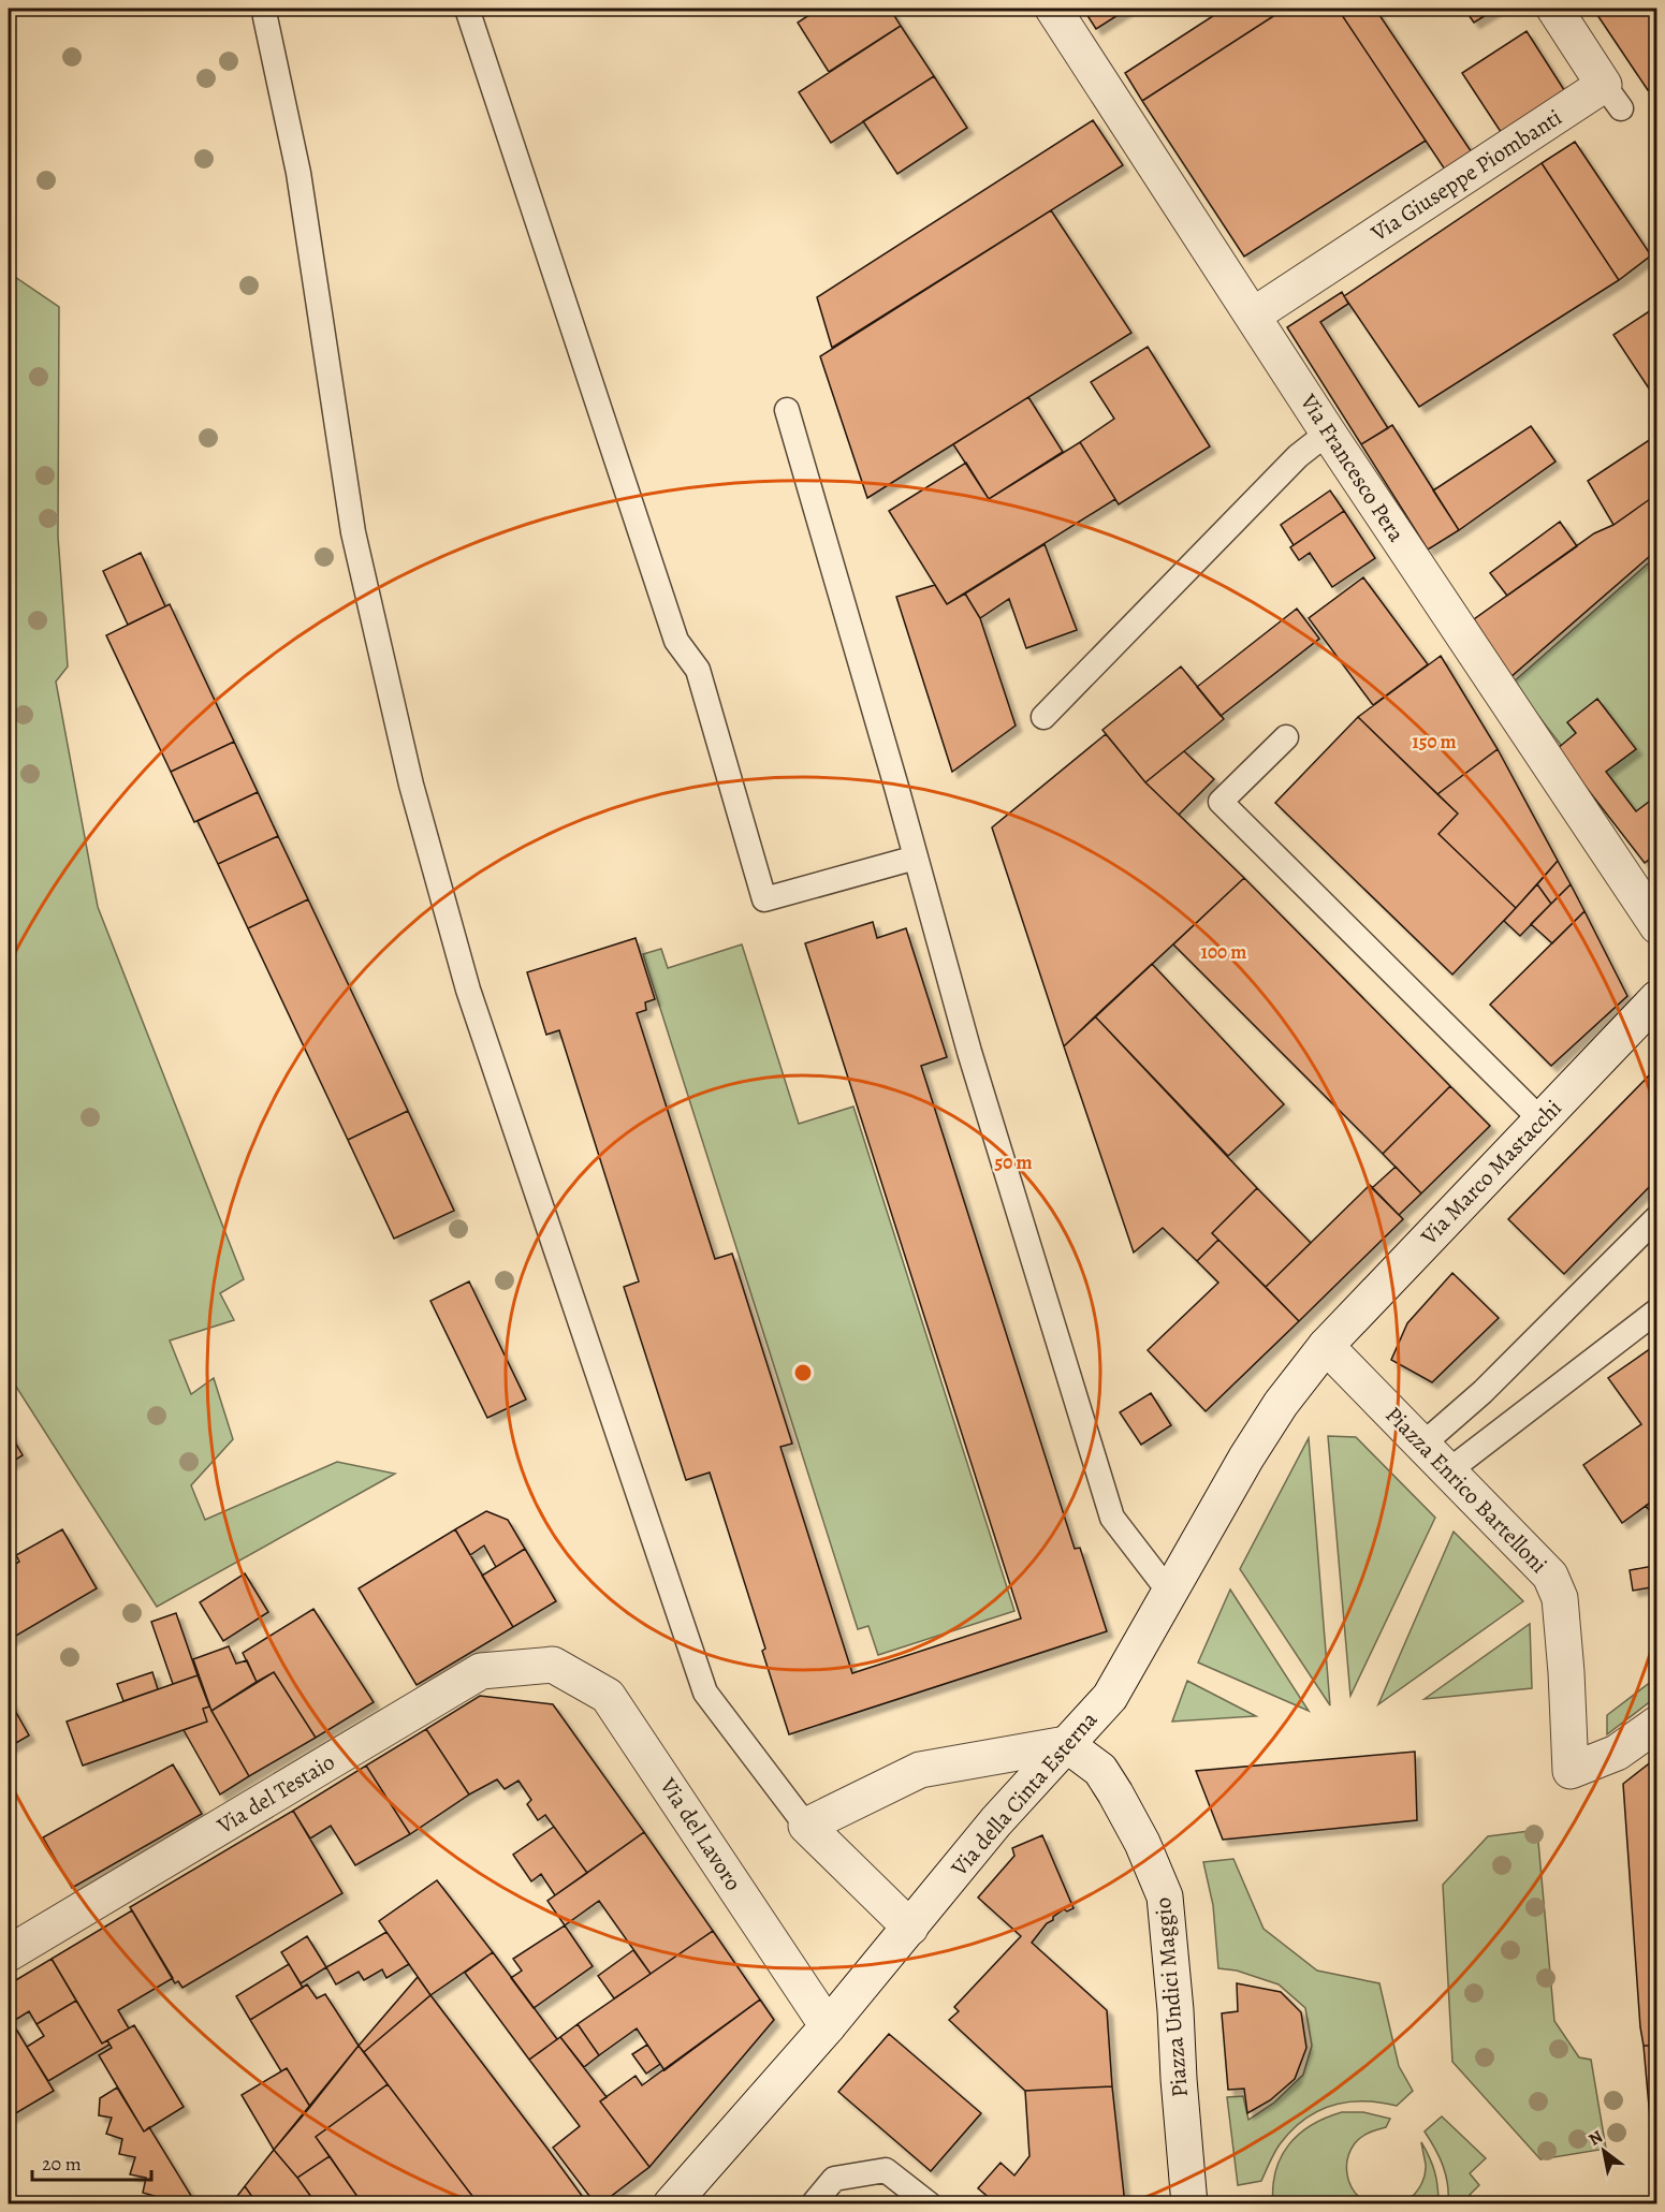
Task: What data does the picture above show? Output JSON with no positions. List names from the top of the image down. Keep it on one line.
{"streets":{"street":["Via Giuseppe Piombanti","Via Francesco Pera","Via Marco Mastacchi","Piazza Enrico Bartelloni","Via del Testaio","Via della Cinta Esterna","Via del Lavoro","Piazza Undici Maggio"]},"crossings":[["Via Giuseppe Piombanti","Via Francesco Pera"],["Via Marco Mastacchi","Piazza Enrico Bartelloni"],["Via Marco Mastacchi","Via della Cinta Esterna"],["Piazza Enrico Bartelloni","Via della Cinta Esterna"],["Via del Testaio","Via del Lavoro"],["Via della Cinta Esterna","Via del Lavoro"],["Via della Cinta Esterna","Piazza Undici Maggio"]],"scale_bar":"20 m","north":"top left","rings":["150 m","100 m","50 m"]}
